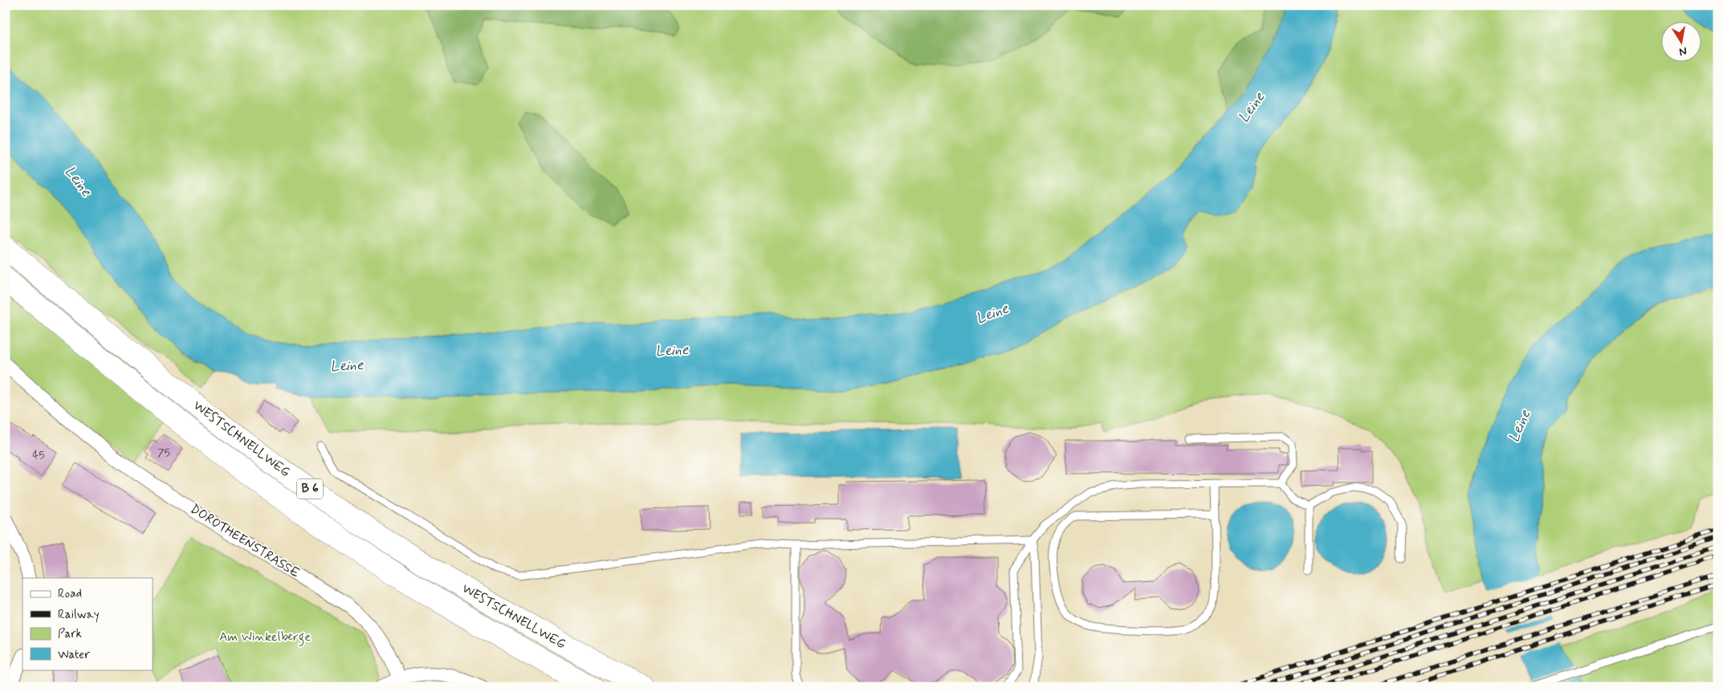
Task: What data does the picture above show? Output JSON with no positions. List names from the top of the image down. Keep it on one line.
{"streets":{"highway":["WESTSCHNELLWEG","B 6"],"street":["DOROTHEENSTRASSE"]},"water":["Leine"],"parks":["Am Winkelberge"],"house_numbers":["75","45"],"legend":["Road","Railway","Park","Water"],"north":"bottom"}
